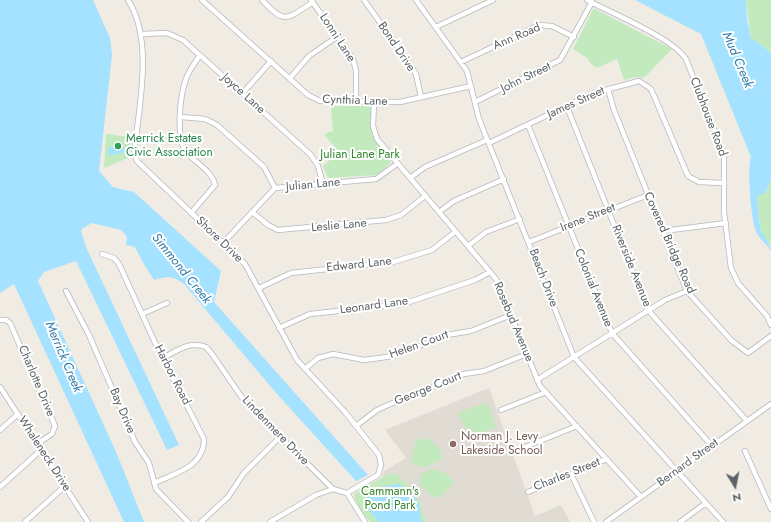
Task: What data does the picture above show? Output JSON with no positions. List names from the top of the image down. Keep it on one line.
{"streets":{"street":["Ann Road","Lonni Lane","Bond Drive","John Street","Joyce Lane","Cynthia Lane","James Street","Clubhouse Road","Julian Lane","Irene Street","Leslie Lane","Shore Drive","Covered Bridge Road","Edward Lane","Riverside Avenue","Beach Drive","Colonial Avenue","Leonard Lane","Rosebud Avenue","Helen Court","Harbor Road","Charlotte Drive","George Court","Bay Drive","Lindenmere Drive","Whaleneck Drive","Bernard Street","Charles Street"]},"crossings":[["Ann Road","John Street"],["Ann Road","Beach Drive"],["Lonni Lane","Cynthia Lane"],["Bond Drive","Cynthia Lane"],["John Street","Clubhouse Road"],["John Street","Beach Drive"],["Joyce Lane","Julian Lane"],["Joyce Lane","Shore Drive"],["Cynthia Lane","Beach Drive"],["Cynthia Lane","Rosebud Avenue"],["James Street","Clubhouse Road"],["James Street","Covered Bridge Road"],["James Street","Riverside Avenue"],["James Street","Beach Drive"],["James Street","Colonial Avenue"],["James Street","Rosebud Avenue"],["Julian Lane","Leslie Lane"],["Julian Lane","Shore Drive"],["Julian Lane","Rosebud Avenue"],["Irene Street","Covered Bridge Road"],["Irene Street","Riverside Avenue"],["Irene Street","Beach Drive"],["Irene Street","Colonial Avenue"],["Leslie Lane","Rosebud Avenue"],["Shore Drive","Edward Lane"],["Shore Drive","Leonard Lane"],["Shore Drive","Helen Court"],["Shore Drive","George Court"],["Shore Drive","Lindenmere Drive"],["Edward Lane","Rosebud Avenue"],["Riverside Avenue","Bernard Street"],["Beach Drive","Bernard Street"],["Colonial Avenue","Bernard Street"],["Leonard Lane","Rosebud Avenue"],["Rosebud Avenue","Helen Court"],["Rosebud Avenue","George Court"],["Rosebud Avenue","Bernard Street"],["Rosebud Avenue","Charles Street"],["Harbor Road","Bay Drive"],["Harbor Road","Lindenmere Drive"],["Charlotte Drive","Whaleneck Drive"]],"water":["Mud Creek","Simmond Creek","Merrick Creek"],"parks":["Julian Lane Park","Cammann's Pond Park"],"places":["Merrick Estates Civic Association","Norman J. Levy Lakeside School"],"north":"bottom"}
